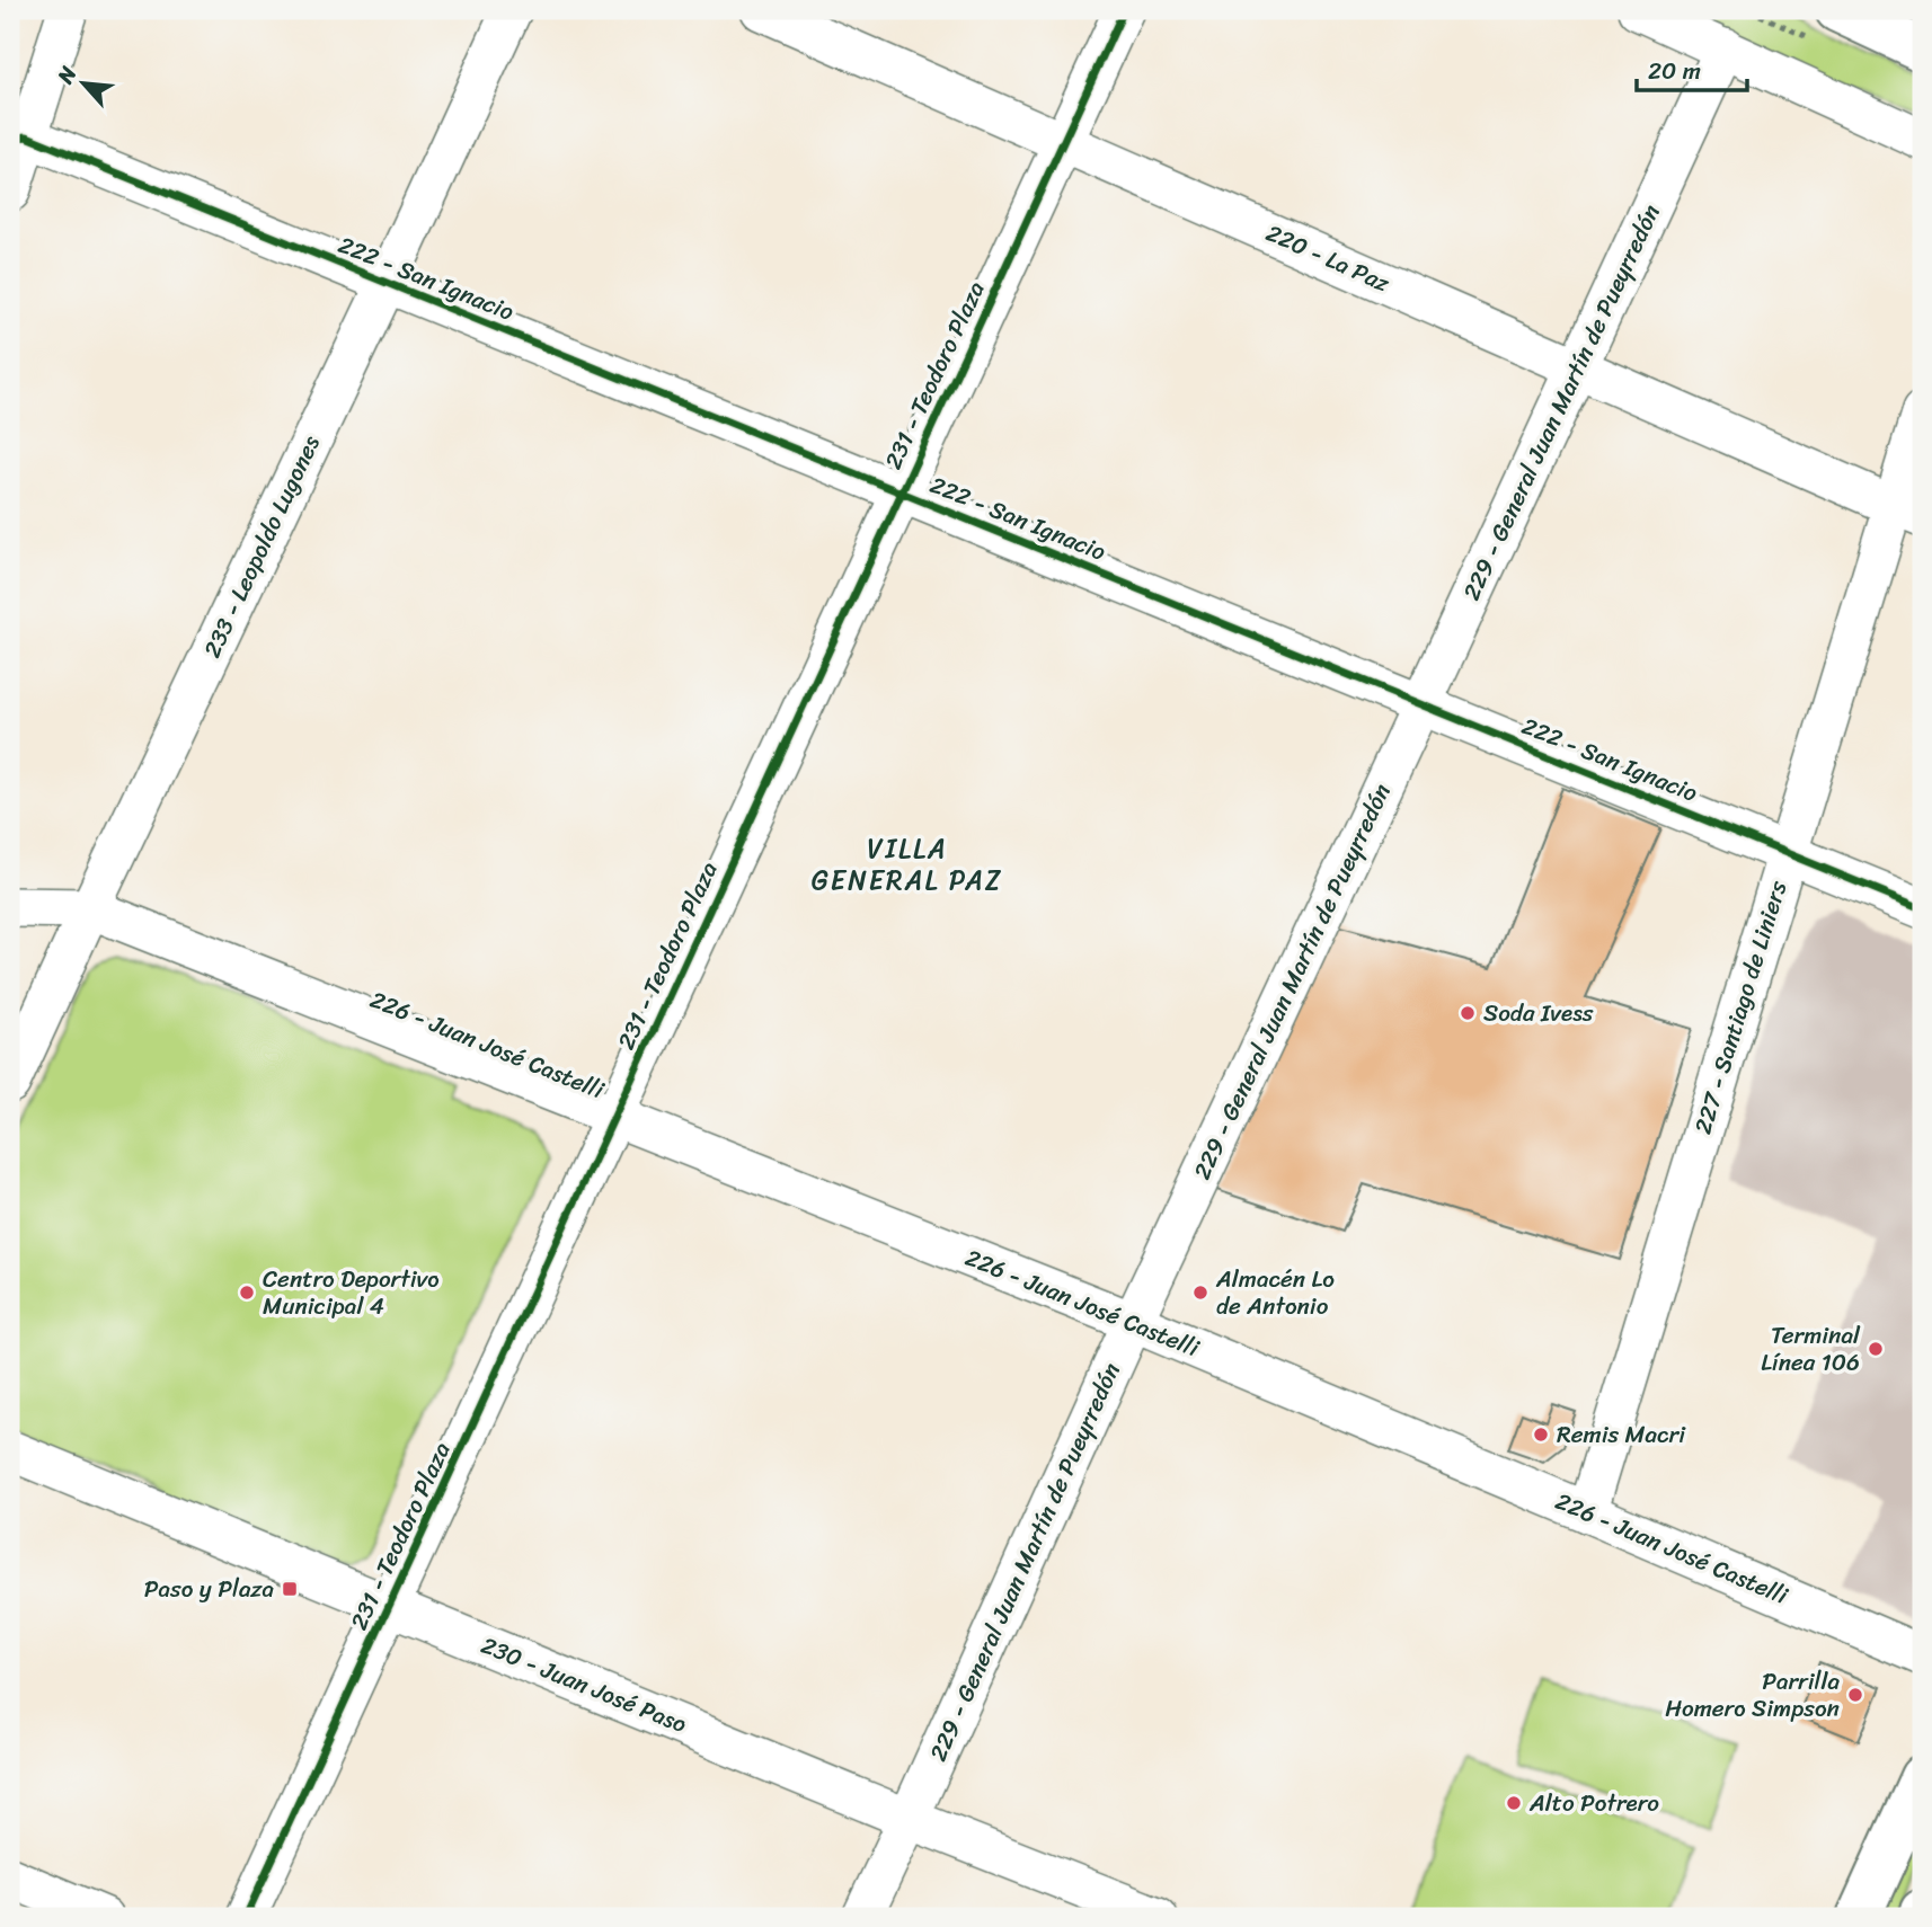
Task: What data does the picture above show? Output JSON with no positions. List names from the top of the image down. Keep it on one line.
{"streets":{"street":["220 - La Paz","222 - San Ignacio","231 - Teodoro Plaza","229 - General Juan Martín de Pueyrredón","233 - Leopoldo Lugones","227 - Santiago de Liniers","226 - Juan José Castelli","230 - Juan José Paso"]},"crossings":[["220 - La Paz","231 - Teodoro Plaza"],["220 - La Paz","229 - General Juan Martín de Pueyrredón"],["220 - La Paz","227 - Santiago de Liniers"],["222 - San Ignacio","231 - Teodoro Plaza"],["222 - San Ignacio","229 - General Juan Martín de Pueyrredón"],["222 - San Ignacio","233 - Leopoldo Lugones"],["222 - San Ignacio","227 - Santiago de Liniers"],["231 - Teodoro Plaza","226 - Juan José Castelli"],["231 - Teodoro Plaza","230 - Juan José Paso"],["229 - General Juan Martín de Pueyrredón","226 - Juan José Castelli"],["229 - General Juan Martín de Pueyrredón","230 - Juan José Paso"],["233 - Leopoldo Lugones","226 - Juan José Castelli"],["227 - Santiago de Liniers","226 - Juan José Castelli"]],"districts":["VILLA GENERAL PAZ"],"places":{"other":["Soda Ivess","Centro Deportivo Municipal 4","Almacén Lo de Antonio","Terminal Línea 106","Remis Macri","Parrilla Homero Simpson","Alto Potrero"],"transit":["Paso y Plaza"]},"scale_bar":"20 m","north":"top left"}
